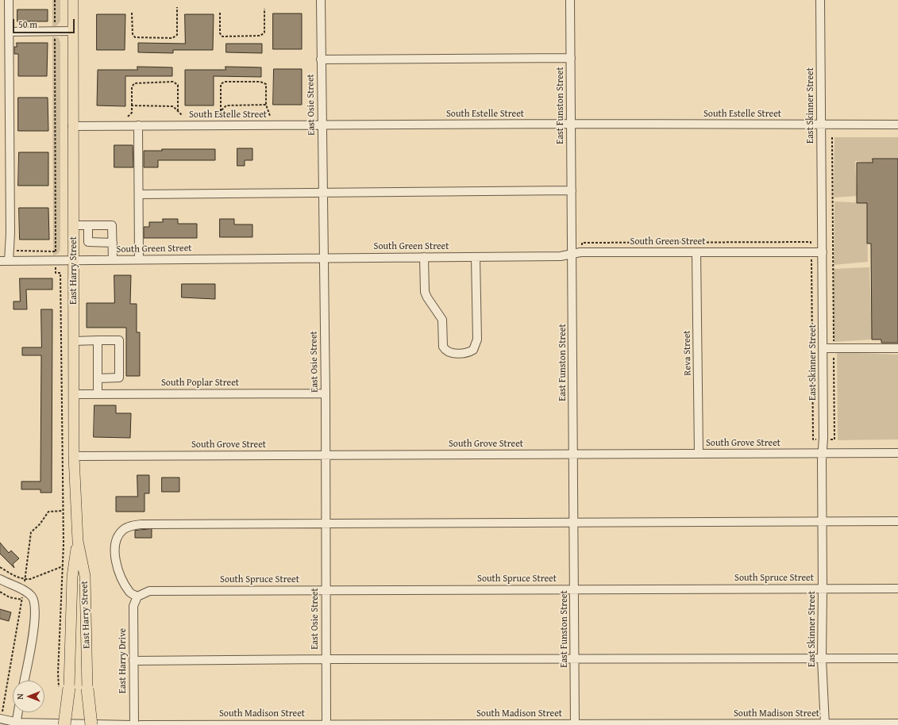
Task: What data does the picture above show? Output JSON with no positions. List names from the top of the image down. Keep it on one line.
{"streets":{"main road":["East Harry Street"],"street":["East Osie Street","East Funston Street","East Skinner Street","South Estelle Street","South Green Street","Reva Street","South Poplar Street","South Grove Street","South Spruce Street","East Harry Drive","South Madison Street"]},"crossings":[["East Osie Street","South Estelle Street"],["East Osie Street","South Green Street"],["East Osie Street","South Poplar Street"],["East Osie Street","South Grove Street"],["East Osie Street","South Spruce Street"],["East Osie Street","South Madison Street"],["East Funston Street","South Estelle Street"],["East Funston Street","South Green Street"],["East Funston Street","South Grove Street"],["East Funston Street","South Spruce Street"],["East Funston Street","South Madison Street"],["East Skinner Street","South Estelle Street"],["East Skinner Street","South Green Street"],["East Skinner Street","South Grove Street"],["East Skinner Street","South Spruce Street"],["East Skinner Street","South Madison Street"],["South Estelle Street","East Harry Street"],["South Green Street","East Harry Street"],["South Green Street","Reva Street"],["East Harry Street","South Poplar Street"],["East Harry Street","South Grove Street"],["Reva Street","South Grove Street"],["South Spruce Street","East Harry Drive"]],"scale_bar":"50 m","north":"left"}
